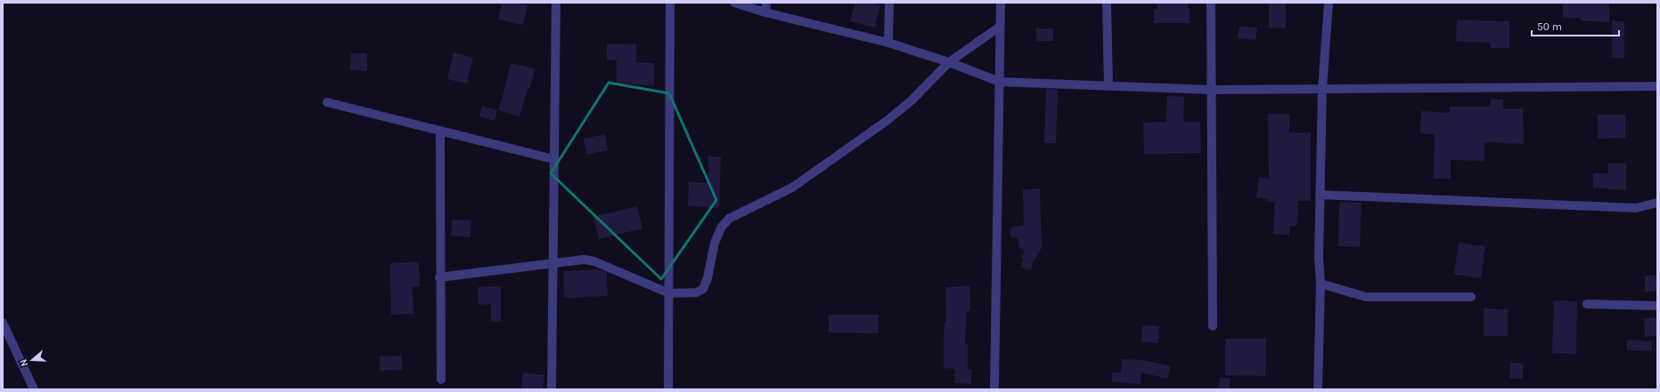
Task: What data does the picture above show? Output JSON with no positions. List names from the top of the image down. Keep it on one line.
{"scale_bar":"50 m","north":"left"}
